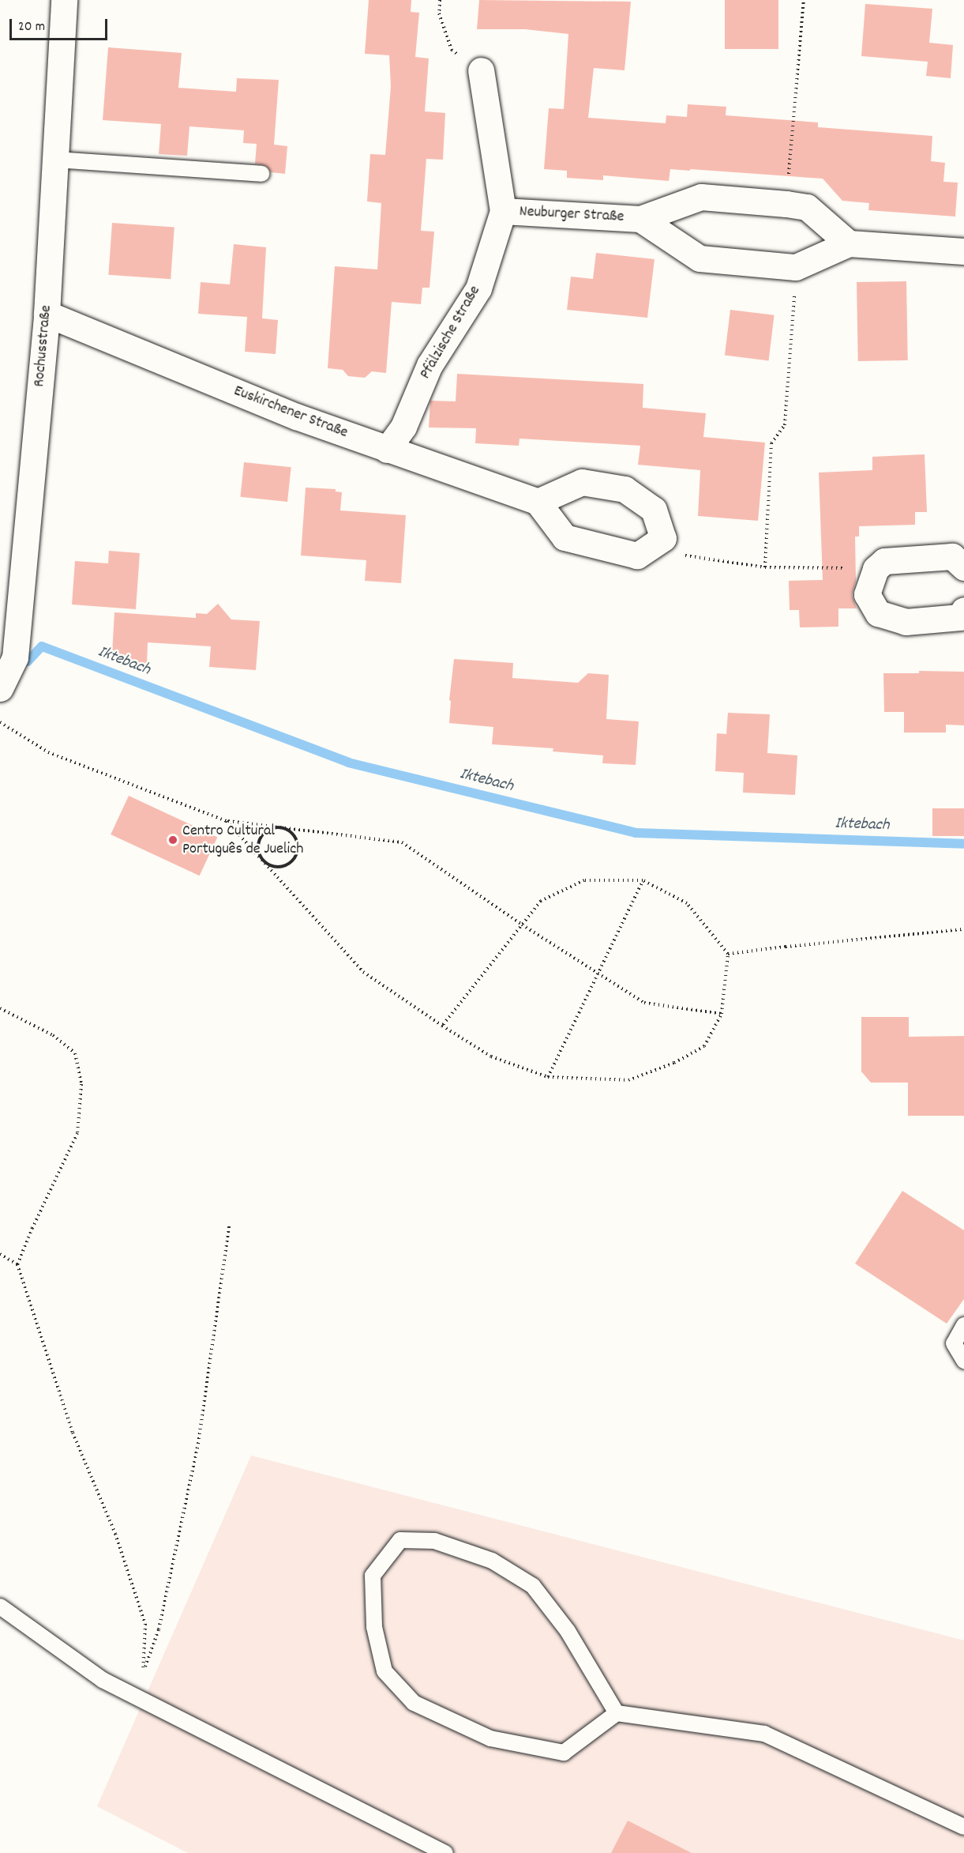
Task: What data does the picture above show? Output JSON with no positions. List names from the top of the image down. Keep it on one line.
{"streets":{"street":["Neuburger Straße","Pfälzische Straße","Rochusstraße","Euskirchener Straße"]},"crossings":[["Neuburger Straße","Pfälzische Straße"],["Pfälzische Straße","Euskirchener Straße"],["Rochusstraße","Euskirchener Straße"]],"water":["Iktebach"],"places":["Centro Cultural Português de Juelich"],"scale_bar":"20 m"}
